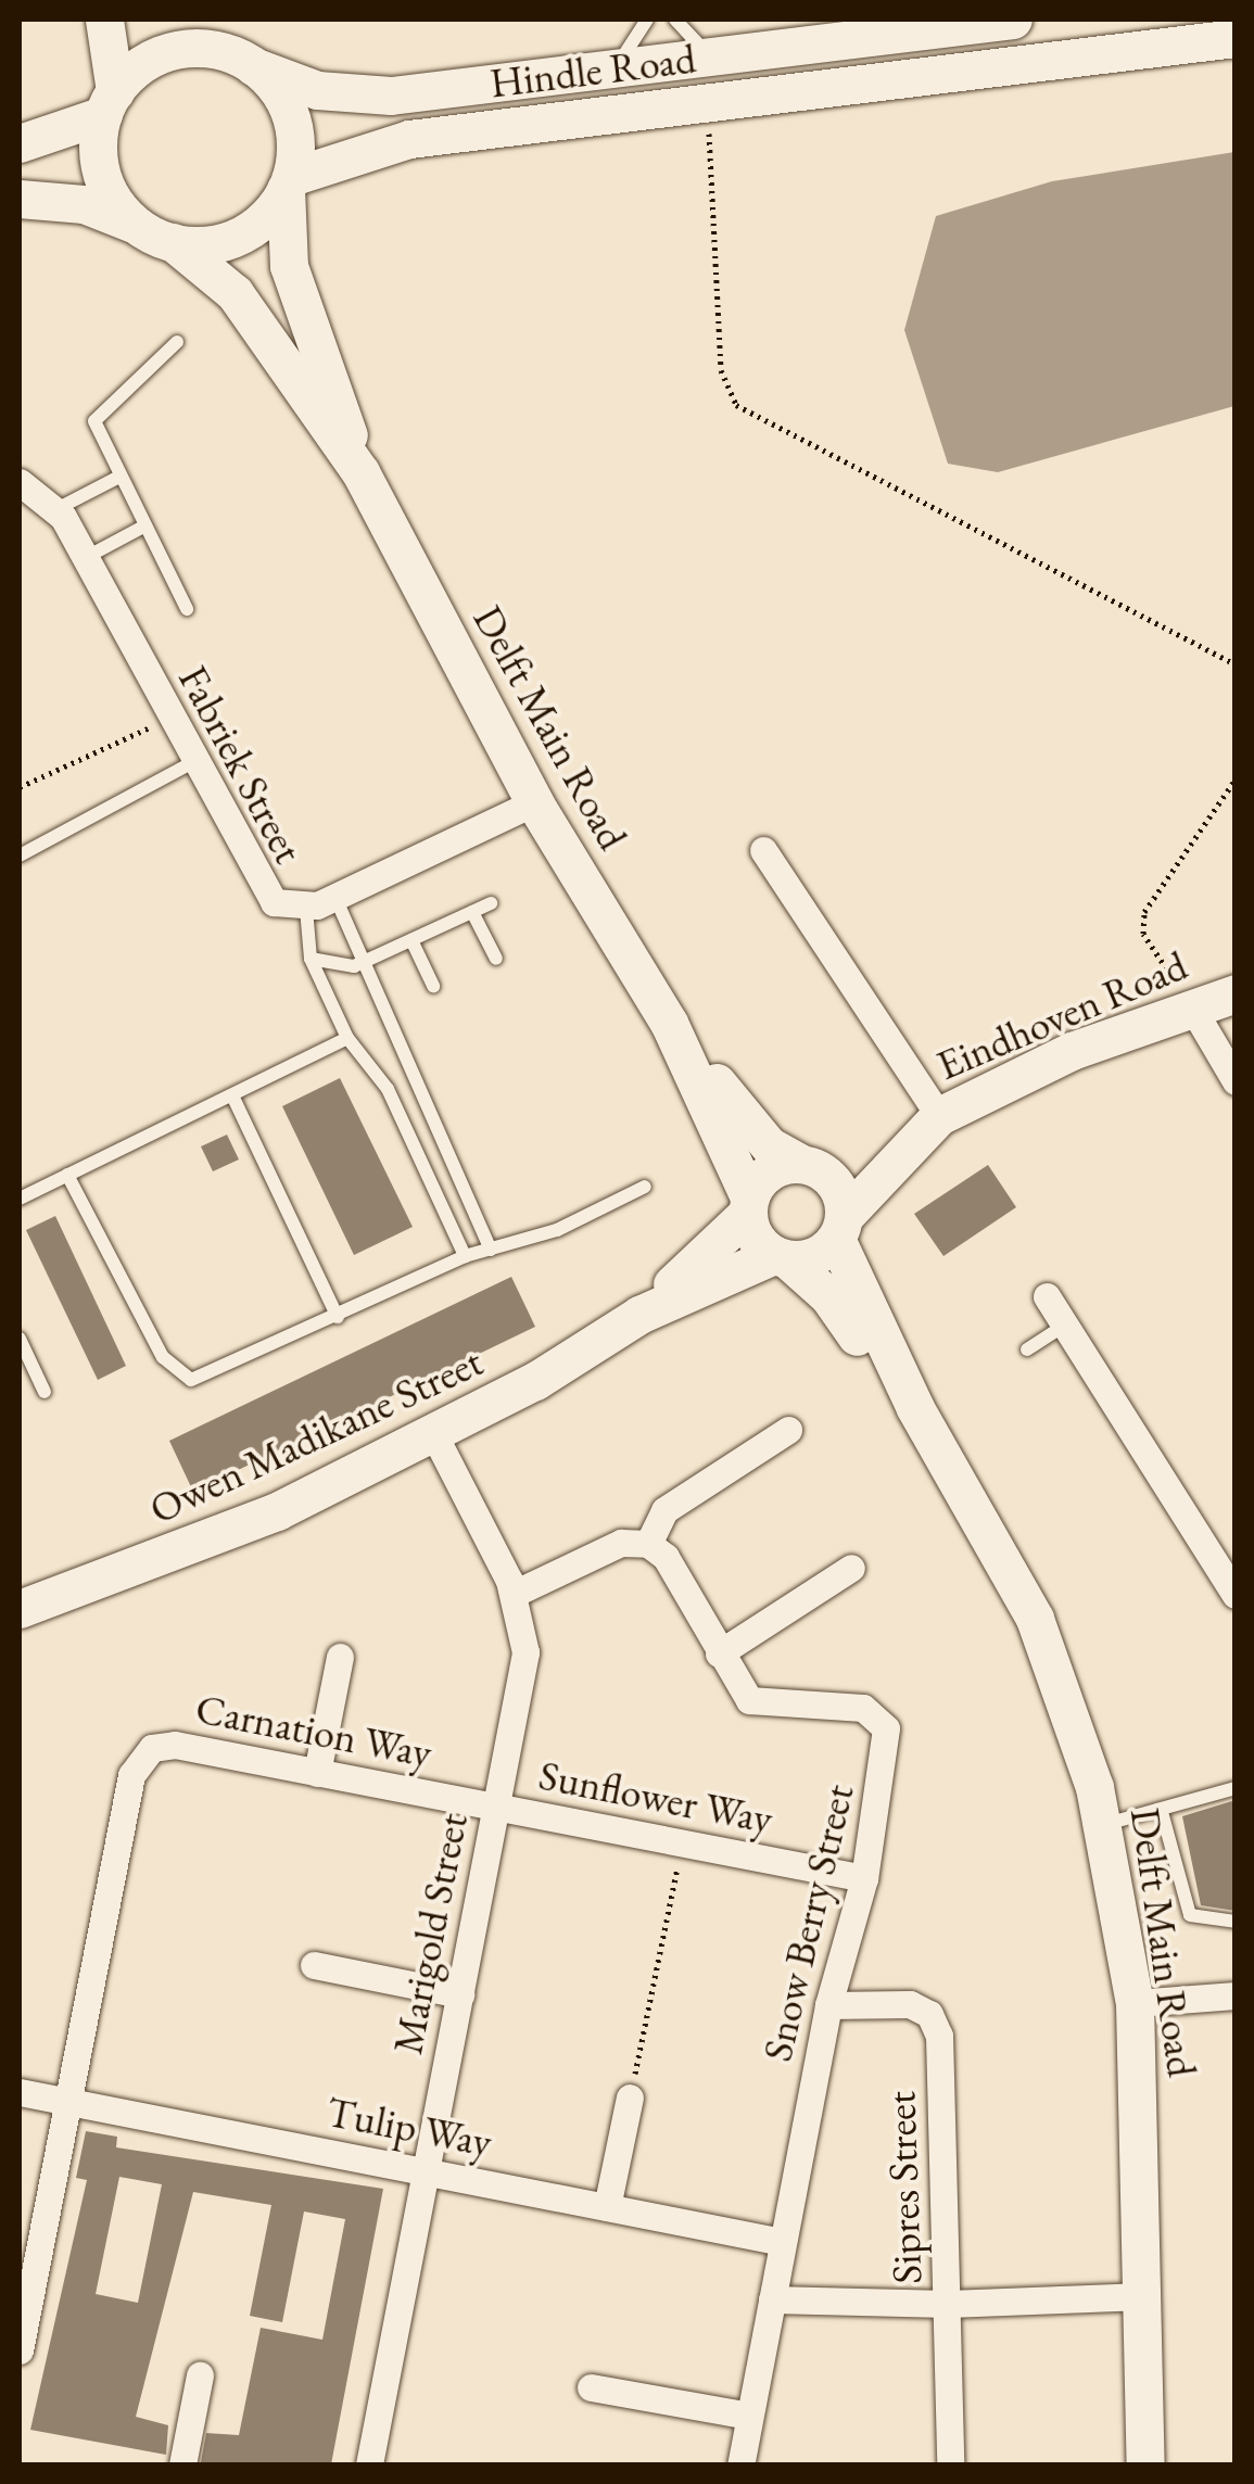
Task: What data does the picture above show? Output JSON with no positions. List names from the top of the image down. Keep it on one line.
{"streets":{"street":["Hindle Road","Delft Main Road","Fabriek Street","Eindhoven Road","Owen Madikane Street","Carnation Way","Sunflower Way","Snow Berry Street","Marigold Street","Tulip Way","Sipres Street"]},"crossings":[["Hindle Road","Delft Main Road"],["Delft Main Road","Fabriek Street"],["Delft Main Road","Eindhoven Road"],["Delft Main Road","Owen Madikane Street"],["Eindhoven Road","Owen Madikane Street"],["Owen Madikane Street","Marigold Street"],["Carnation Way","Sunflower Way"],["Carnation Way","Marigold Street"],["Carnation Way","Tulip Way"],["Sunflower Way","Snow Berry Street"],["Sunflower Way","Marigold Street"],["Snow Berry Street","Tulip Way"],["Snow Berry Street","Sipres Street"],["Marigold Street","Tulip Way"]]}
